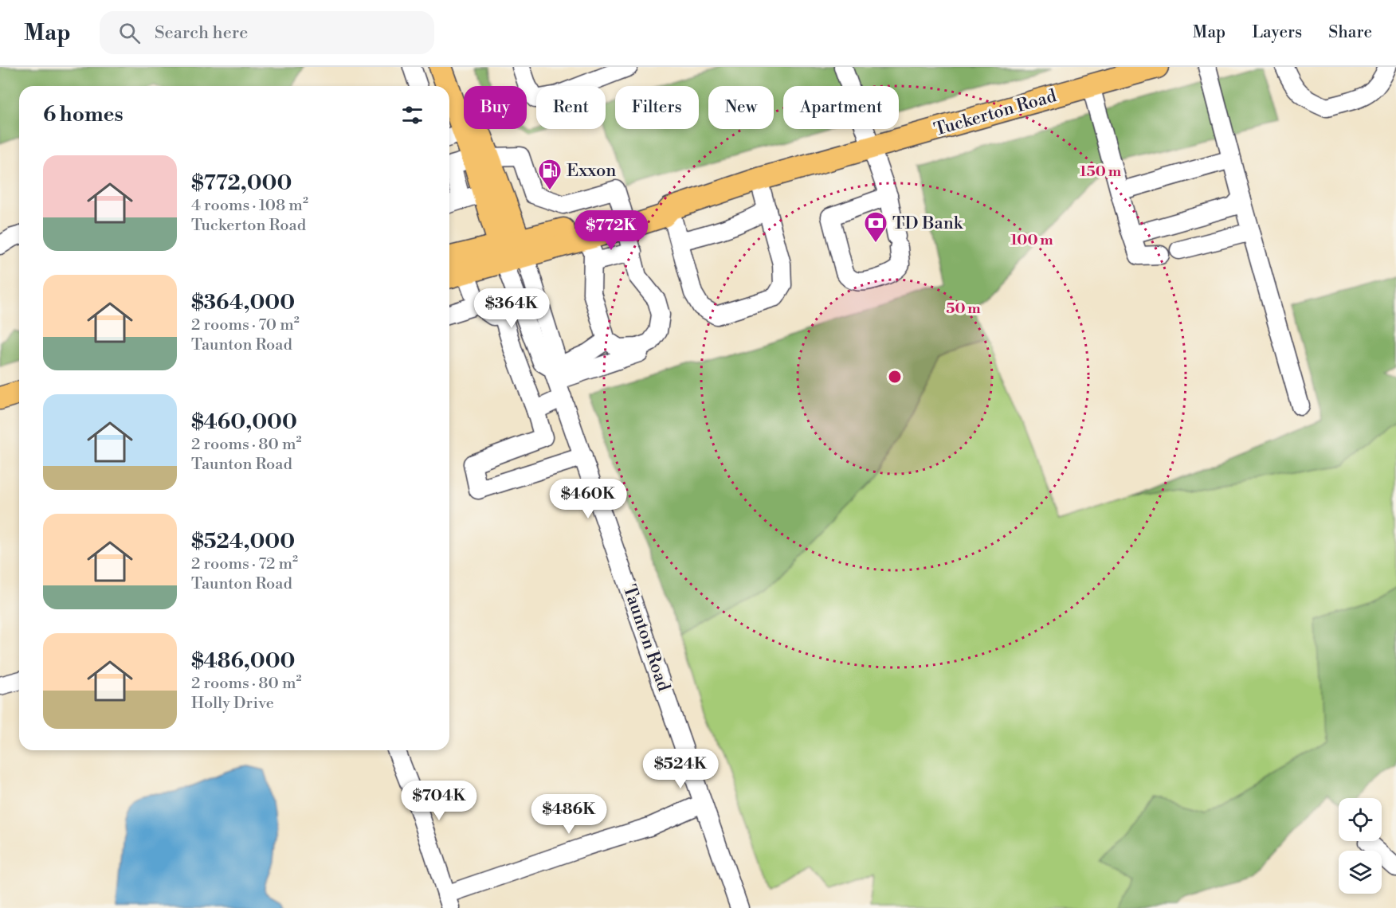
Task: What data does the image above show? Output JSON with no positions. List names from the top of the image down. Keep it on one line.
{"streets":{"main road":["Tuckerton Road"],"street":["Taunton Road"]},"crossings":[["Tuckerton Road","Taunton Road"]],"places":{"fuel station":["Exxon"],"bank":["TD Bank"]},"page":{"header":"Map","search":"Search here","nav":["Map","Layers","Share"],"chip":["Buy","Rent","Filters","New","Apartment"],"heading":"6 homes","list":[{"name":"$772,000","note":"4 rooms · 108 m² · Tuckerton Road"},{"name":"$364,000","note":"2 rooms · 70 m² · Taunton Road"},{"name":"$460,000","note":"2 rooms · 80 m² · Taunton Road"},{"name":"$524,000","note":"2 rooms · 72 m² · Taunton Road"},{"name":"$486,000","note":"2 rooms · 80 m² · Holly Drive"}],"price":["$772K","$364K","$460K","$524K","$704K","$486K"]},"rings":["150 m","100 m","50 m"]}
